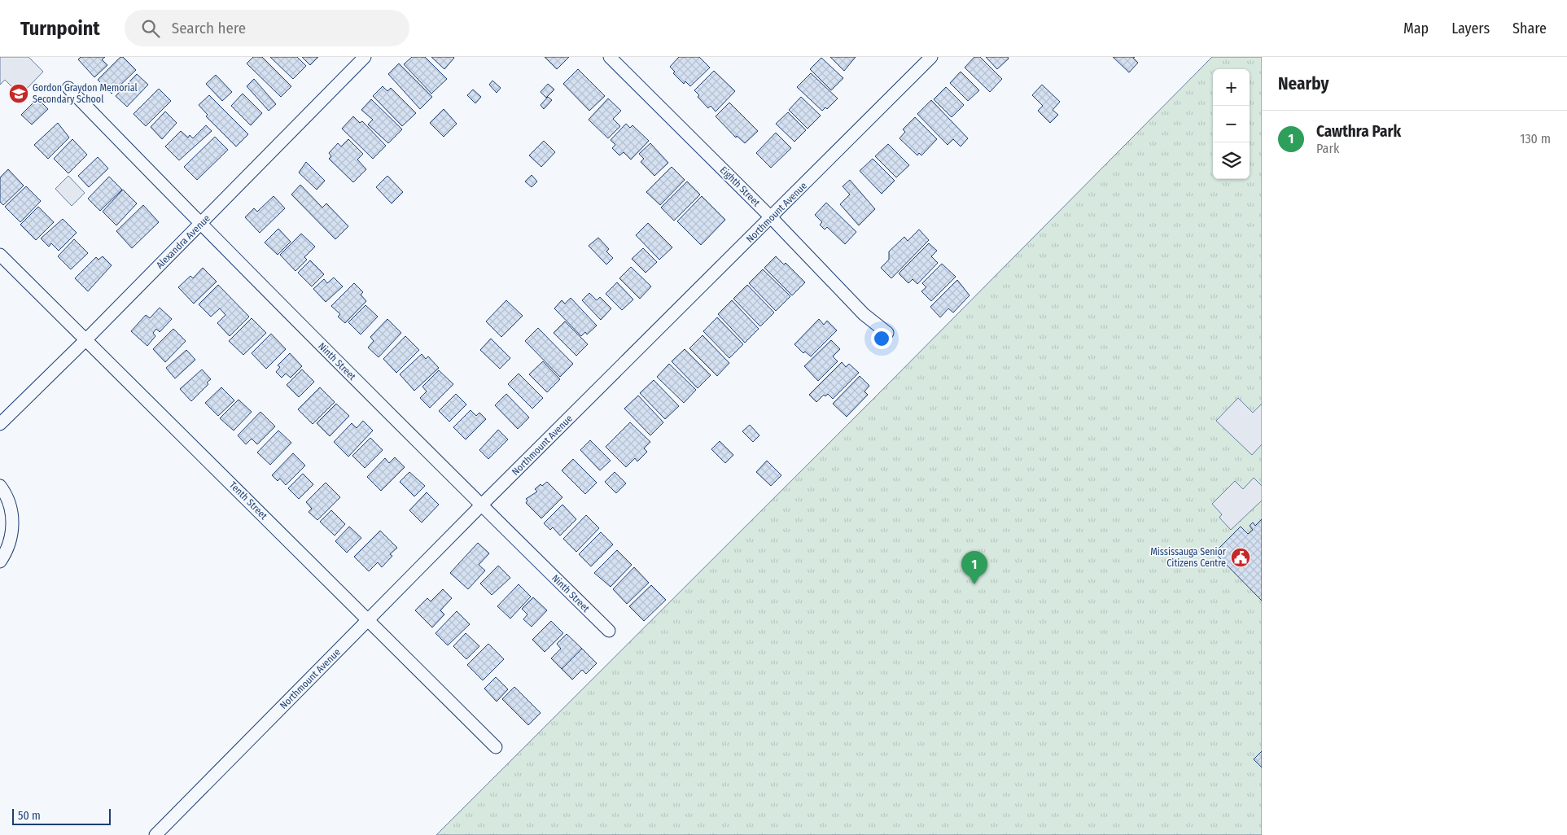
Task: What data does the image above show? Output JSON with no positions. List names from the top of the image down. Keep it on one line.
{"streets":{"street":["Eighth Street","Northmount Avenue","Alexandra Avenue","Ninth Street","Tenth Street"]},"crossings":[["Eighth Street","Northmount Avenue"],["Northmount Avenue","Ninth Street"],["Northmount Avenue","Tenth Street"],["Alexandra Avenue","Ninth Street"],["Alexandra Avenue","Tenth Street"]],"places":{"school or university":["Gordon Graydon Memorial Secondary School"],"public building":["Mississauga Senior Citizens Centre"]},"scale_bar":"50 m","page":{"header":"Turnpoint","search":"Search here","nav":["Map","Layers","Share"],"heading":"Nearby","map_buttons":["+","−"],"list":[{"mark":"1","name":"Cawthra Park","note":"Park","value":"130 m"}],"pins":"1","scale":"50 m"}}
